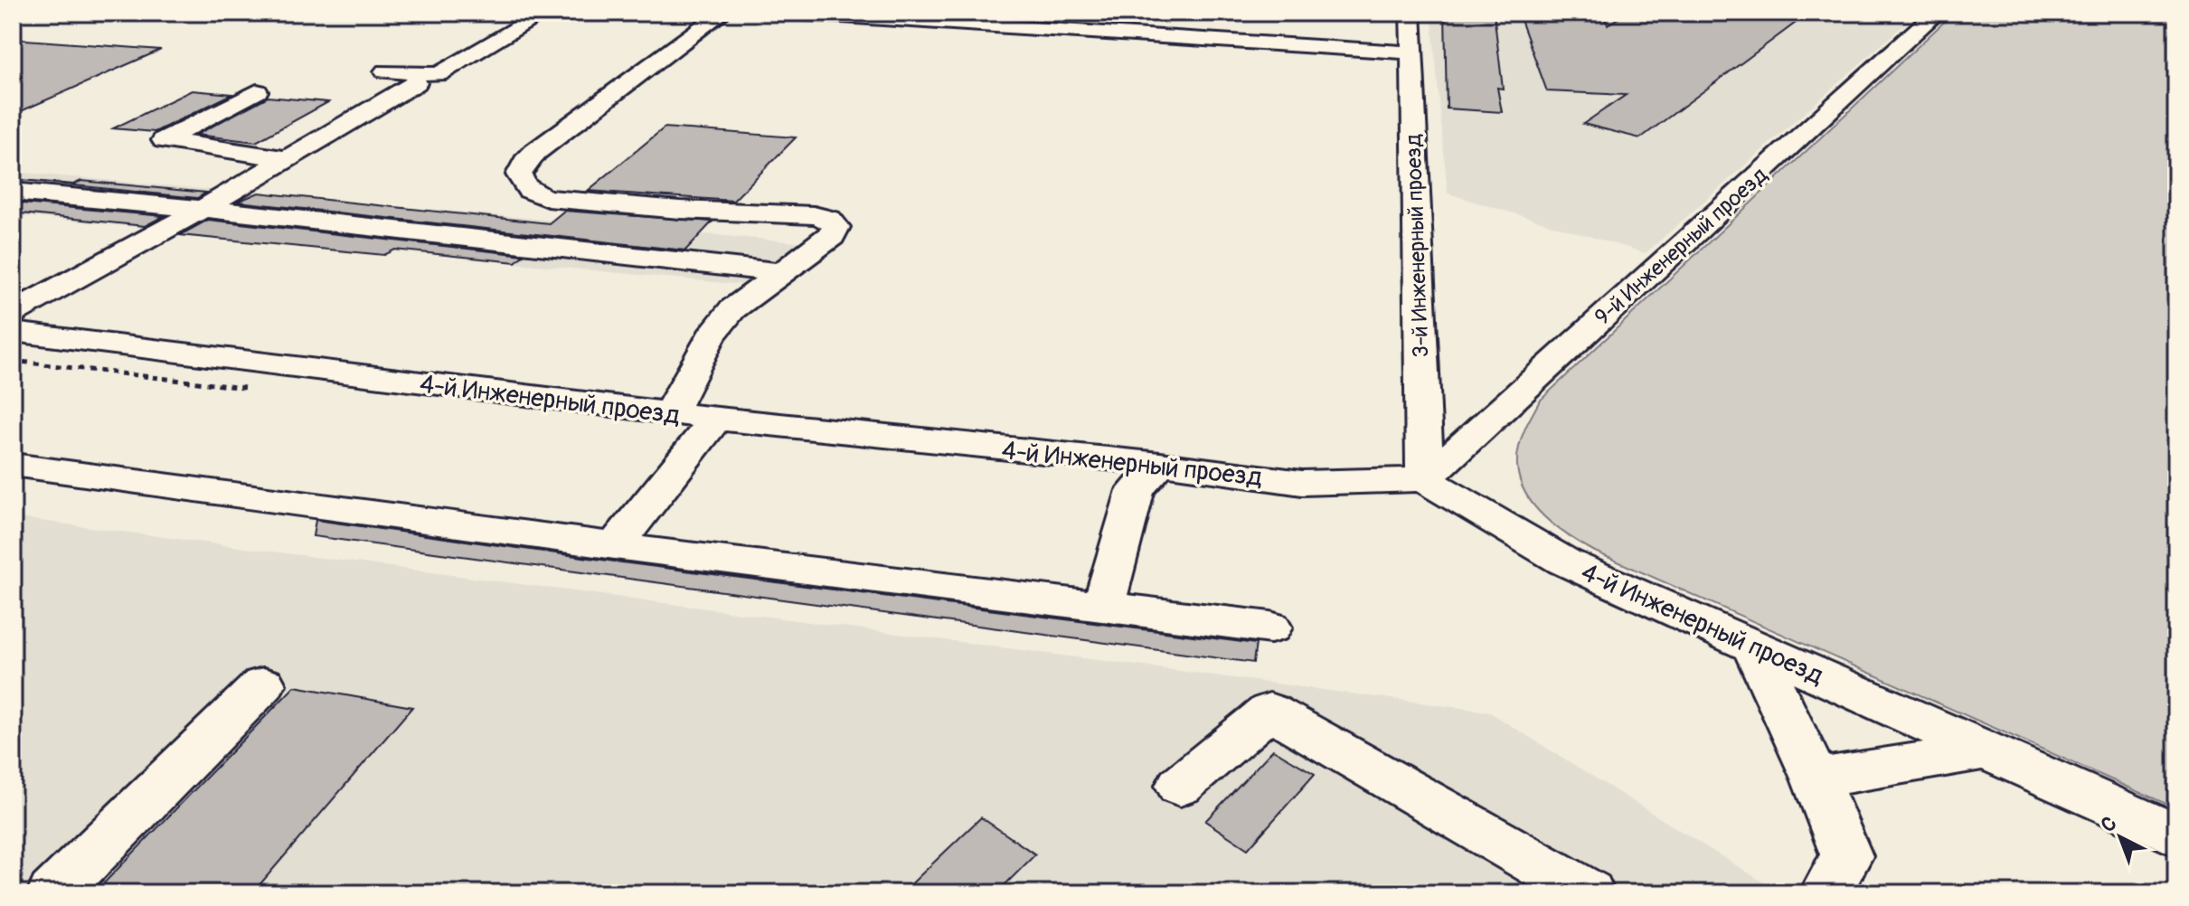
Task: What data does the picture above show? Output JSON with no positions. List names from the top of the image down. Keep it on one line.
{"streets":{"street":["3-й Инженерный проезд","9-й Инженерный проезд","4-й Инженерный проезд"]},"crossings":[["3-й Инженерный проезд","9-й Инженерный проезд"],["3-й Инженерный проезд","4-й Инженерный проезд"],["9-й Инженерный проезд","4-й Инженерный проезд"]],"north":"top left"}
